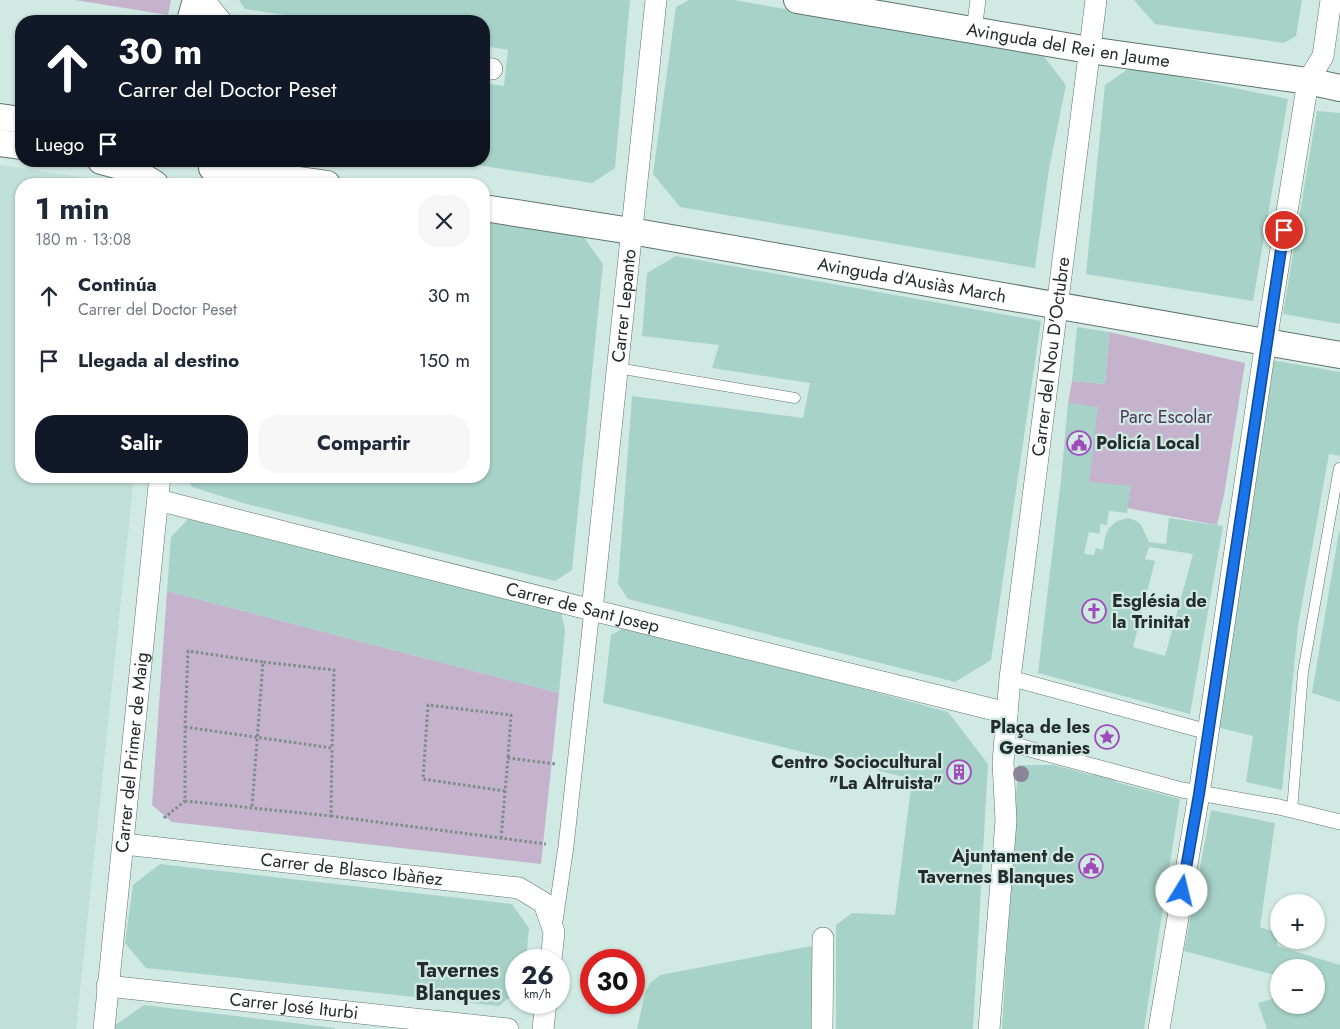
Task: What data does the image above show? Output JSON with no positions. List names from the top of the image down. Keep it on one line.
{"streets":{"street":["Avinguda del Rei en Jaume","Avinguda d'Ausiàs March","Carrer Lepanto","Carrer del Nou D'Octubre","Carrer de Sant Josep","Carrer del Primer de Maig","Carrer de Blasco Ibàñez","Carrer José Iturbi"]},"crossings":[["Avinguda del Rei en Jaume","Carrer del Nou D'Octubre"],["Avinguda d'Ausiàs March","Carrer Lepanto"],["Avinguda d'Ausiàs March","Carrer del Nou D'Octubre"],["Carrer Lepanto","Carrer de Sant Josep"],["Carrer del Nou D'Octubre","Carrer de Sant Josep"],["Carrer de Sant Josep","Carrer del Primer de Maig"],["Carrer del Primer de Maig","Carrer de Blasco Ibàñez"],["Carrer del Primer de Maig","Carrer José Iturbi"]],"districts":["Tavernes Blanques"],"parks":["Parc Escolar"],"places":{"public building":["Policía Local","Ajuntament de Tavernes Blanques"],"church":["Església de la Trinitat"],"place":["Plaça de les Germanies"],"building":["Centro Sociocultural \"La Altruista\""]},"page":{"turn":["30 m","Carrer del Doctor Peset"],"then":"Luego","heading":["1 min","180 m · 13:08"],"list":[{"name":"Continúa","note":"Carrer del Doctor Peset","value":"30 m"},{"name":"Llegada al destino","value":"150 m"}],"buttons":["Salir","Compartir"],"map_buttons":["+","−"],"speed":"26 km/h","limit":"30"}}
